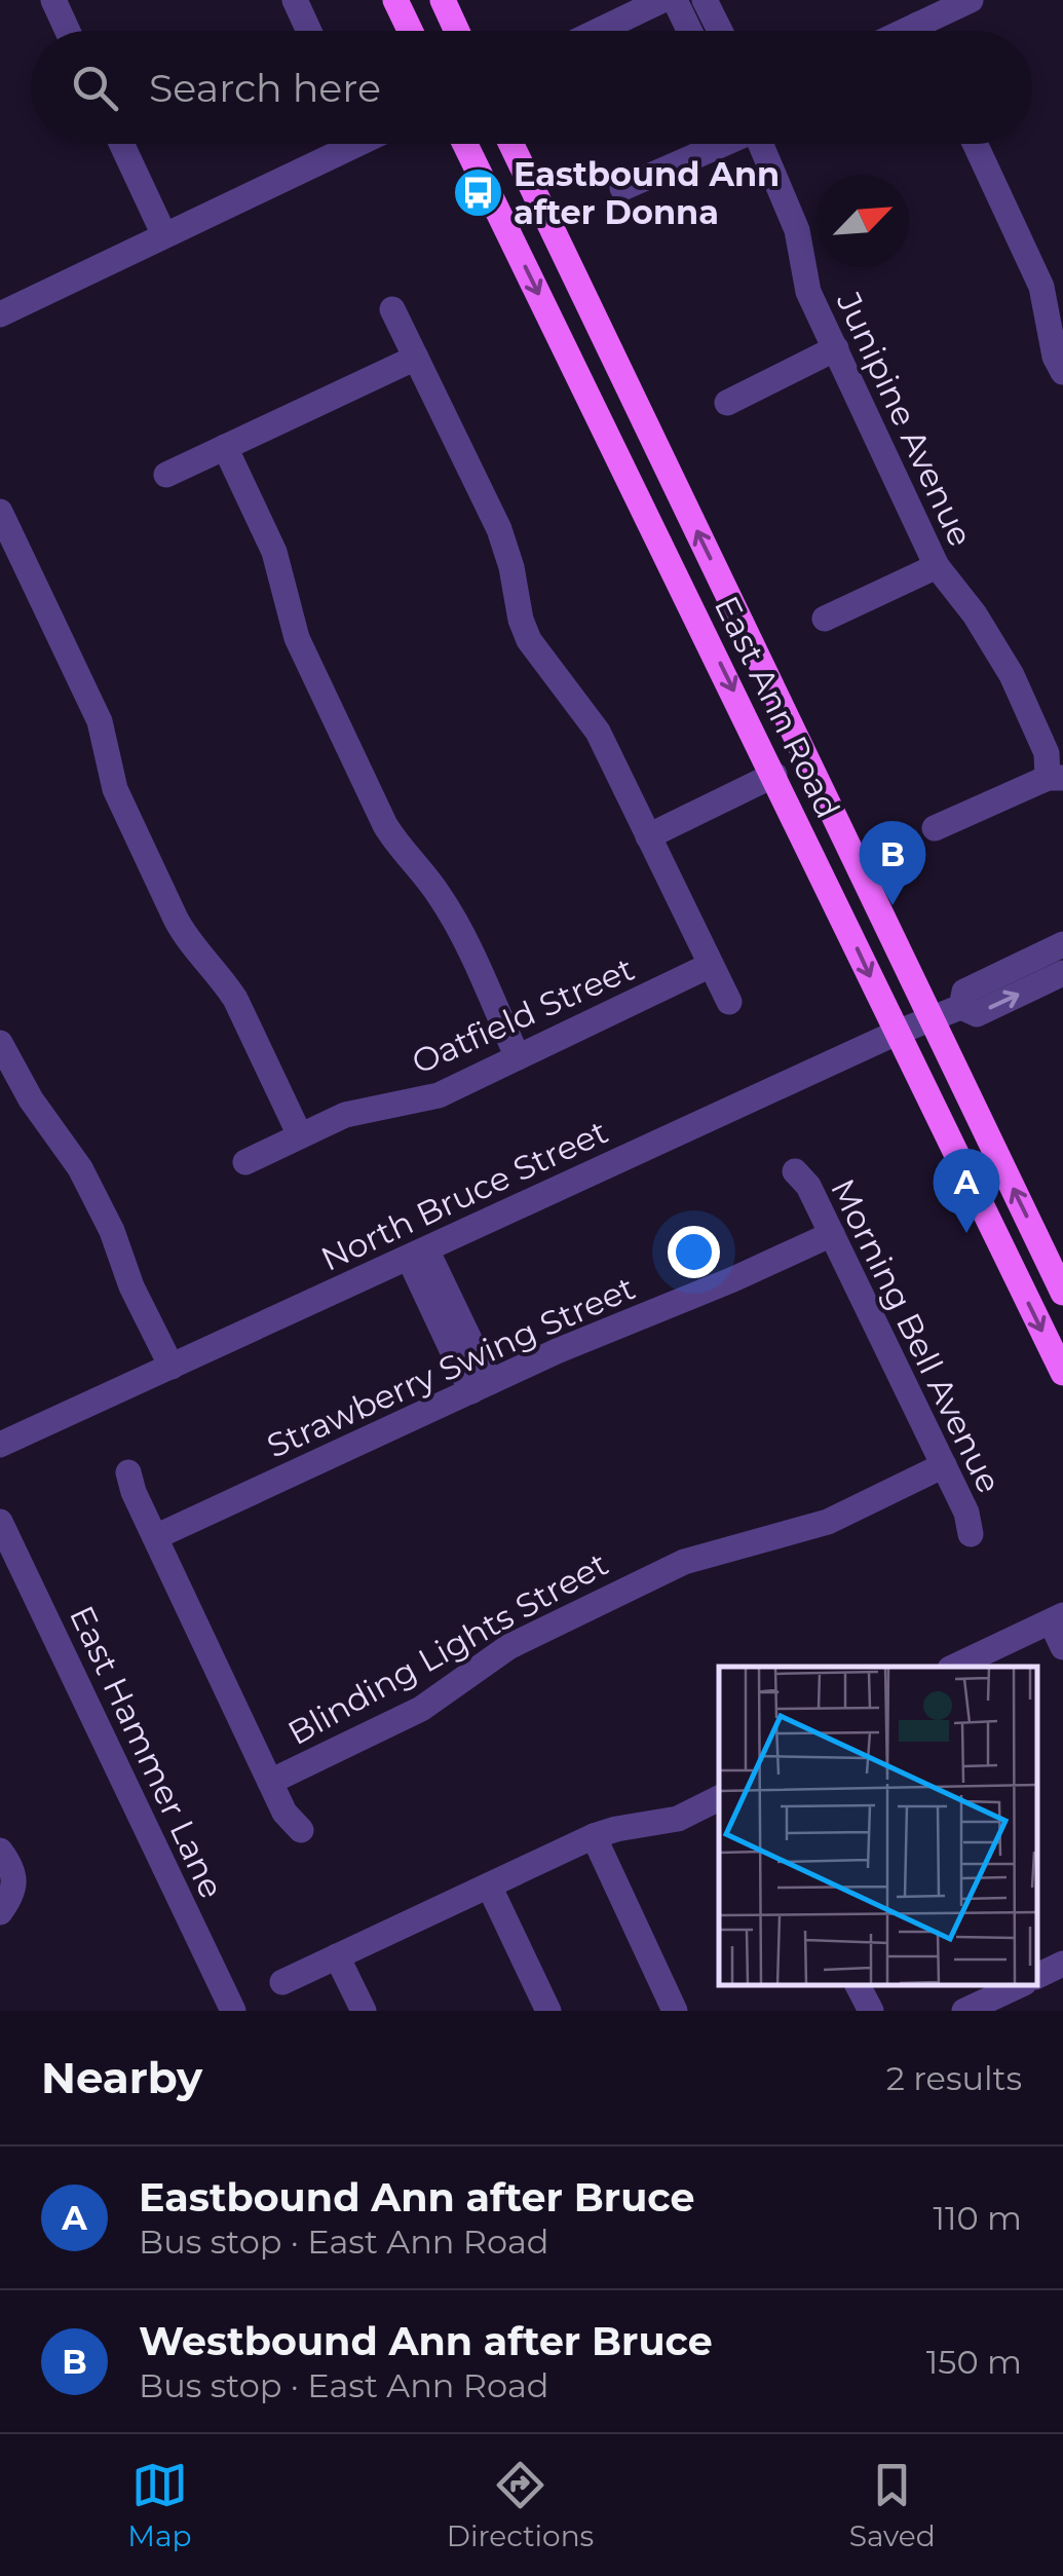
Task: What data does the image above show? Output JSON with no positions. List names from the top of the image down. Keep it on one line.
{"streets":{"main road":["East Ann Road"],"street":["Junipine Avenue","Oatfield Street","North Bruce Street","Morning Bell Avenue","Strawberry Swing Street","Blinding Lights Street","East Hammer Lane"]},"crossings":[["East Ann Road","North Bruce Street"],["Morning Bell Avenue","Strawberry Swing Street"],["Morning Bell Avenue","Blinding Lights Street"]],"places":{"bus stop":["Eastbound Ann after Donna"]},"north":"top right","page":{"search":"Search here","pins":["B","A"],"heading":["Nearby","2 results"],"list":[{"mark":"A","name":"Eastbound Ann after Bruce","note":"Bus stop · East Ann Road","value":"110 m"},{"mark":"B","name":"Westbound Ann after Bruce","note":"Bus stop · East Ann Road","value":"150 m"}],"nav":["Map","Directions","Saved"]}}
